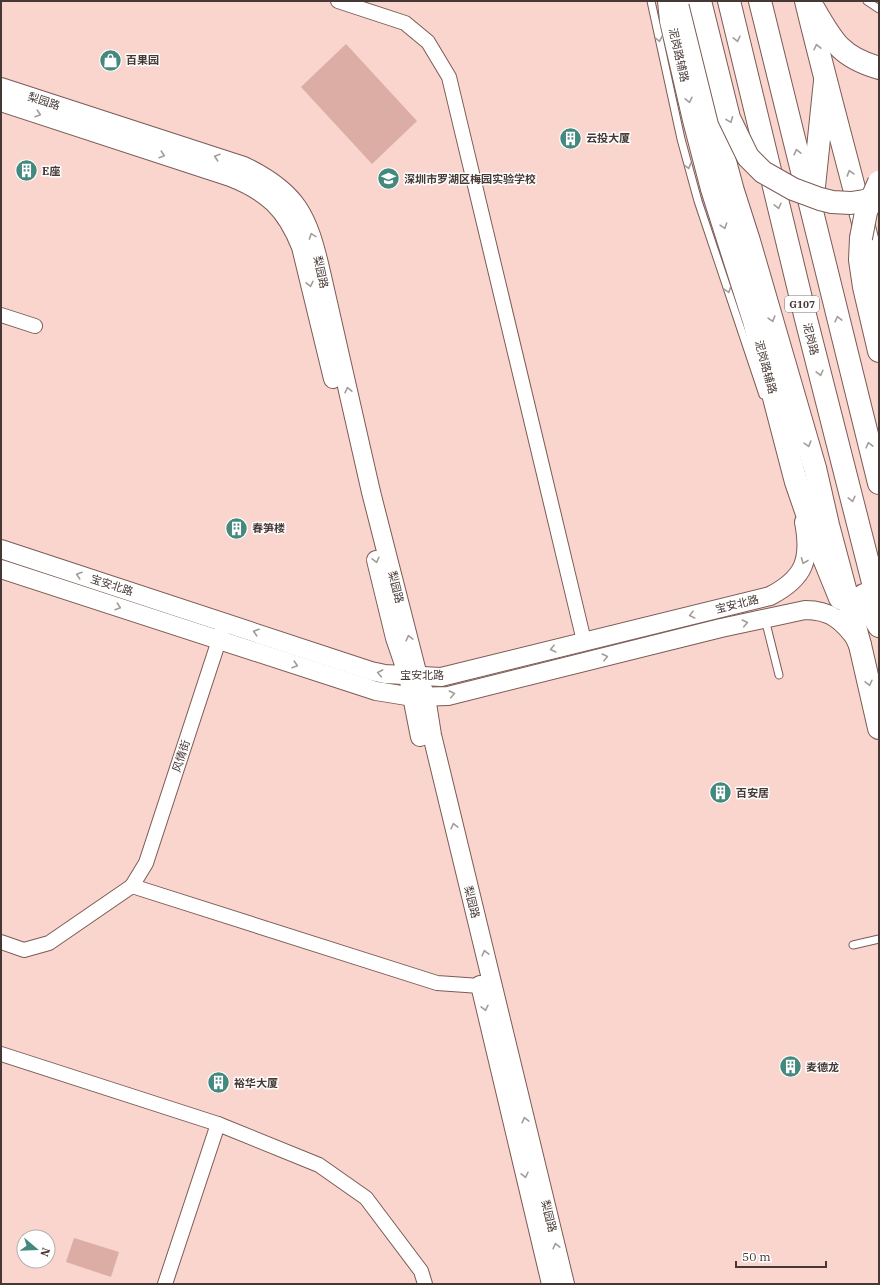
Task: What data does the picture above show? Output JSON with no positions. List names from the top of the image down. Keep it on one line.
{"streets":{"main road":["泥岗路辅路","G107","泥岗路"],"street":["梨园路","宝安北路","风情街"]},"crossings":[["泥岗路辅路","宝安北路"],["梨园路","宝安北路"],["宝安北路","风情街"]],"places":{"shop":["百果园"],"building":["云投大厦","E座","春笋楼","百安居","麦德龙","裕华大厦"],"school or university":["深圳市罗湖区梅园实验学校"]},"scale_bar":"50 m","north":"right"}
